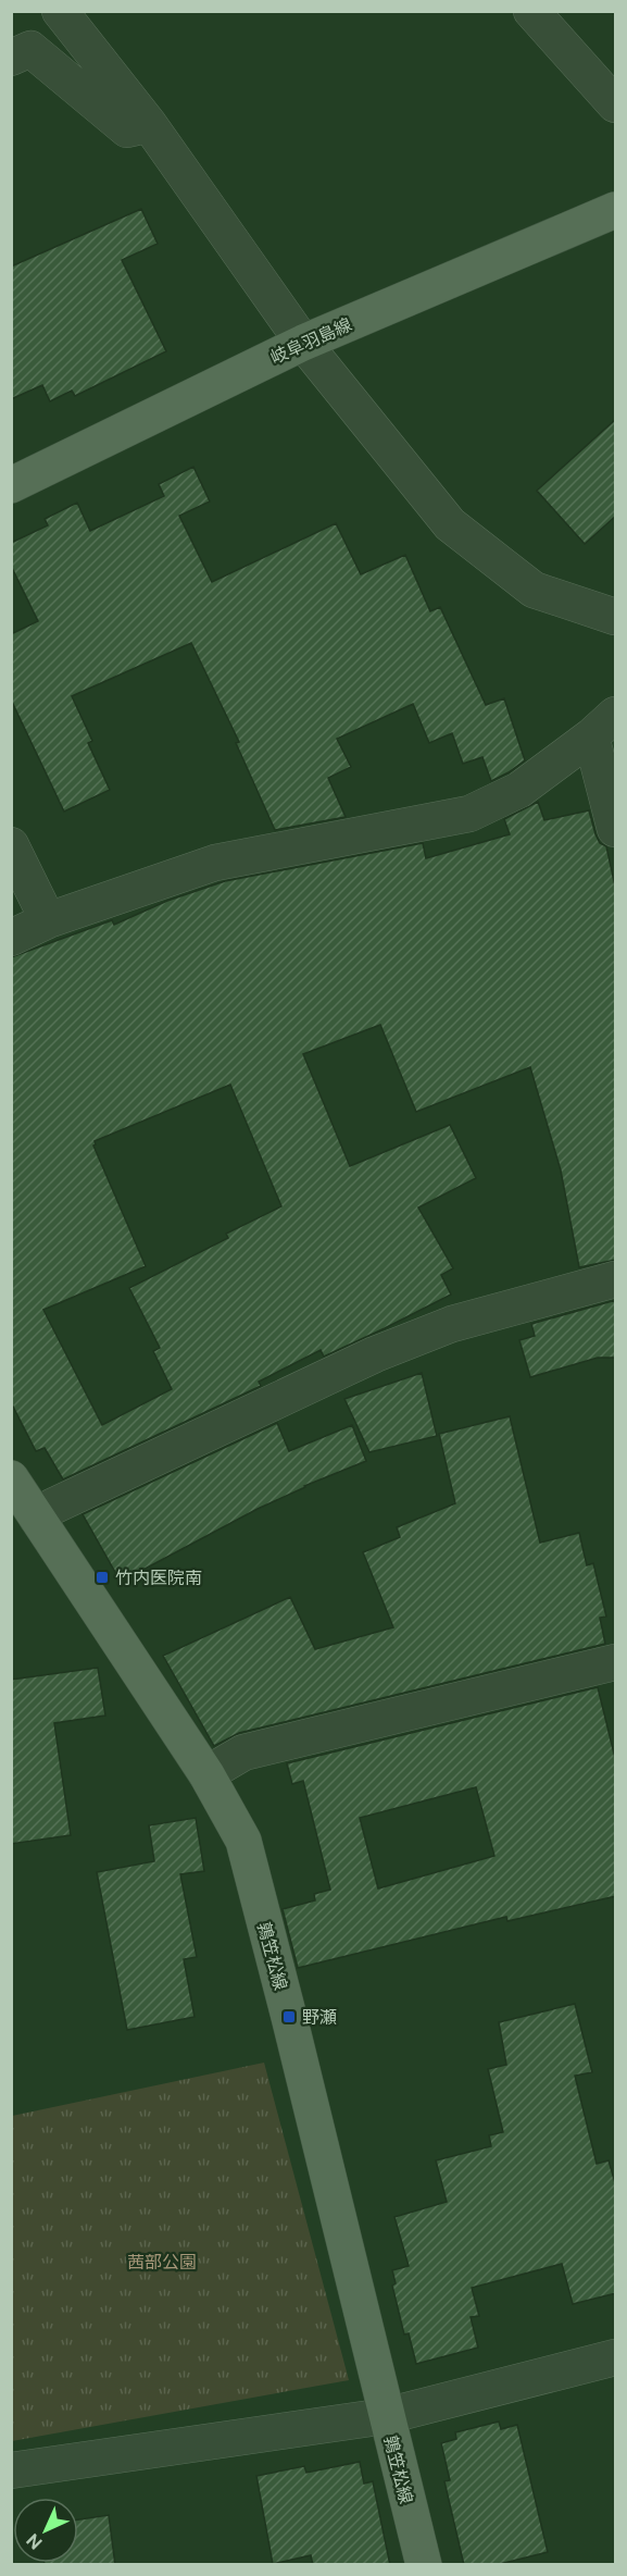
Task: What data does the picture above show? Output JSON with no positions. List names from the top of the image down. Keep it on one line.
{"streets":{"main road":["岐阜羽島線","鶉笠松線"]},"parks":["茜部公園"],"places":{"transit":["竹内医院南","野瀬"]},"north":"bottom left"}
